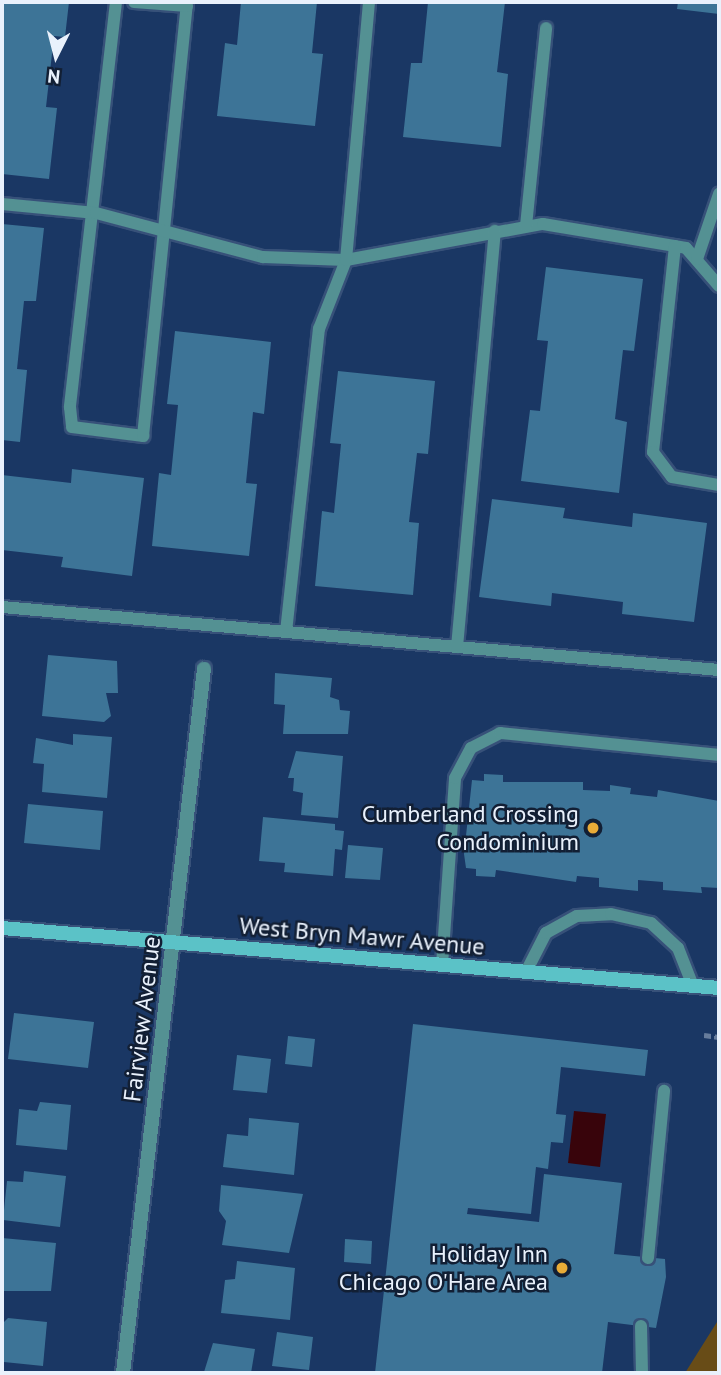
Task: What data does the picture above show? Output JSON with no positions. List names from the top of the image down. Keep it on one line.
{"streets":{"street":["West Bryn Mawr Avenue","Fairview Avenue"]},"crossings":[["West Bryn Mawr Avenue","Fairview Avenue"]],"places":["Cumberland Crossing Condominium","Holiday Inn Chicago O'Hare Area"],"north":"bottom"}
